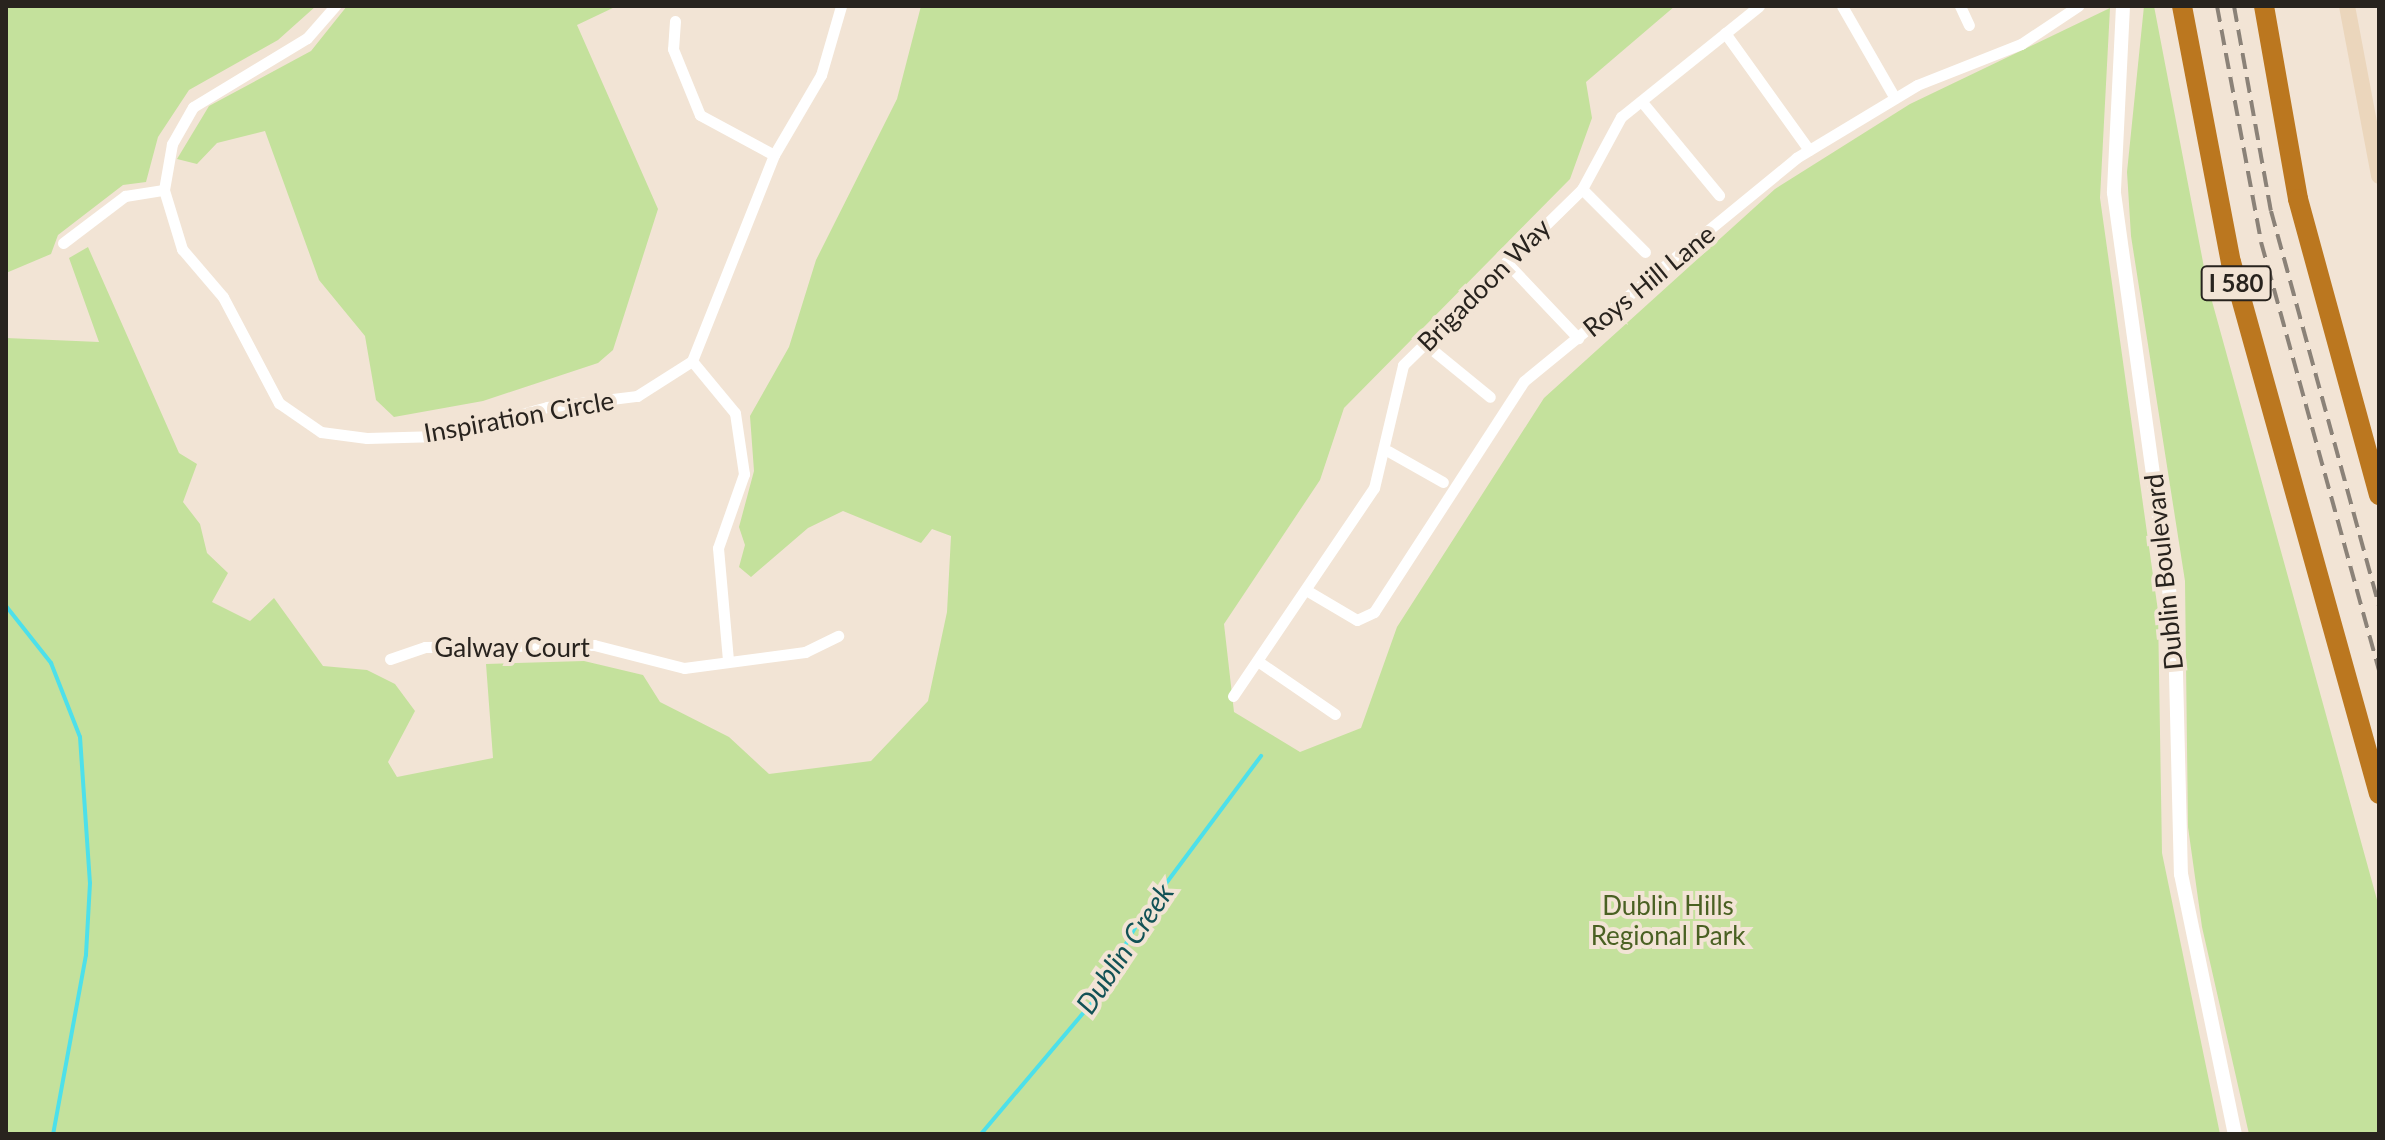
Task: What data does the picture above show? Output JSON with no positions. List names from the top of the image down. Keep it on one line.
{"streets":{"highway":["I 580"],"street":["Roys Hill Lane","Brigadoon Way","Inspiration Circle","Dublin Boulevard","Galway Court"]},"crossings":[["Roys Hill Lane","Brigadoon Way"]],"water":["Dublin Creek"],"parks":["Dublin Hills Regional Park"]}
